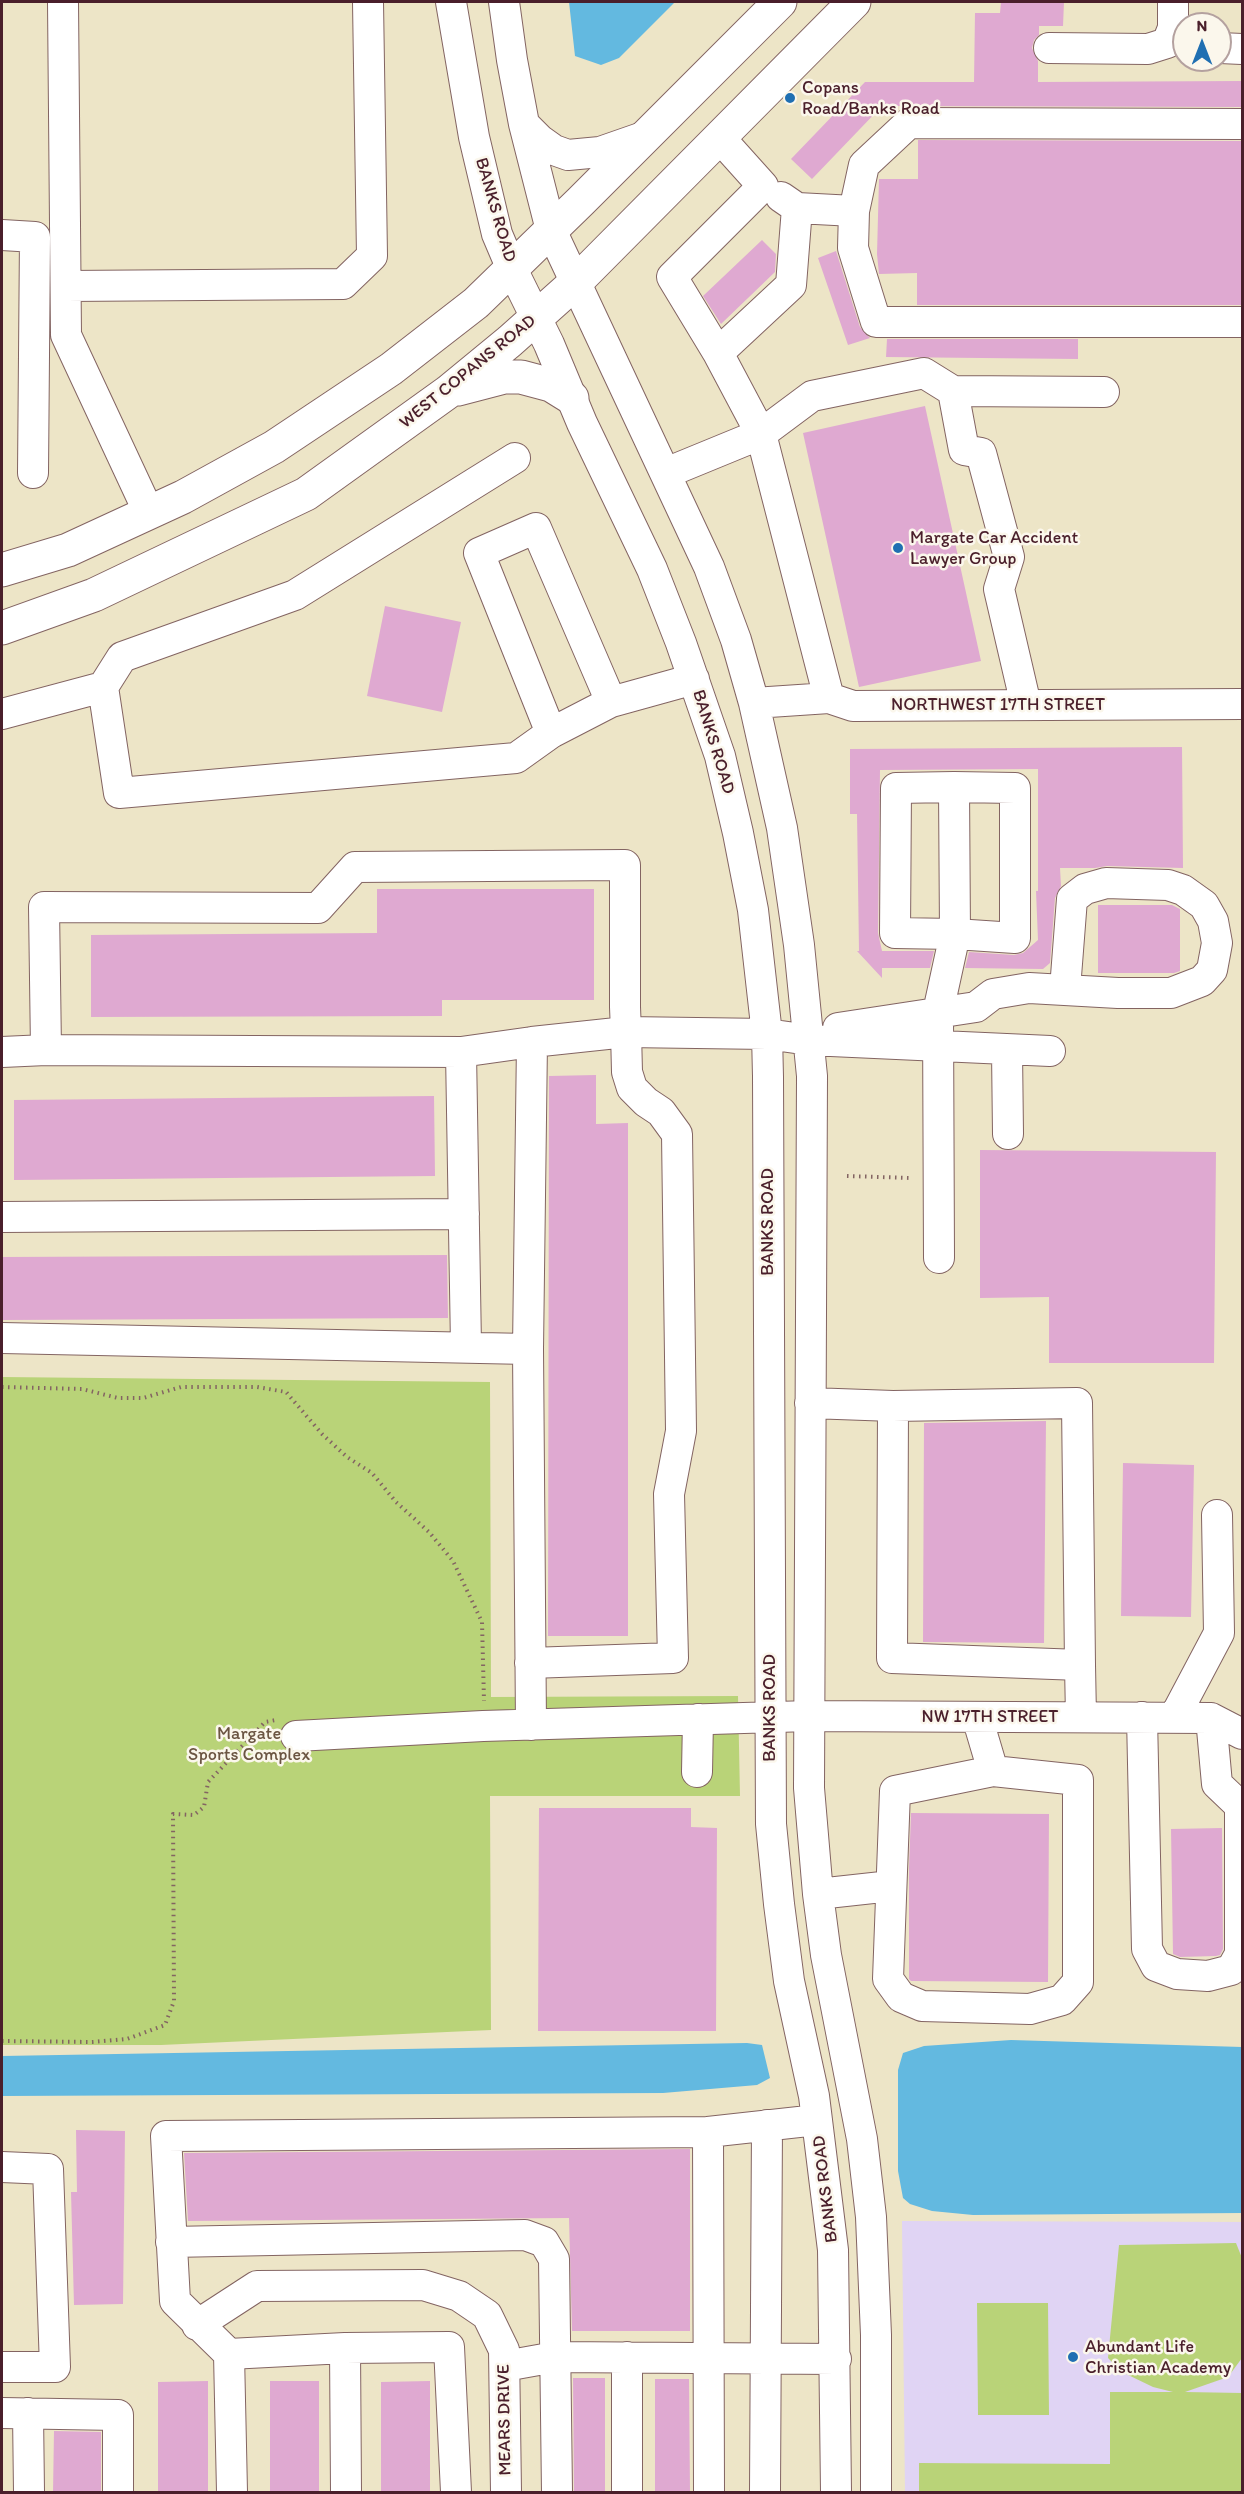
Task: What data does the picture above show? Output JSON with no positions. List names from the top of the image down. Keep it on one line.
{"streets":{"main road":["WEST COPANS ROAD"],"street":["BANKS ROAD","NORTHWEST 17TH STREET","NW 17TH STREET","MEARS DRIVE"]},"crossings":[["BANKS ROAD","WEST COPANS ROAD"],["BANKS ROAD","NW 17TH STREET"]],"parks":["Margate Sports Complex"],"places":["Copans Road/Banks Road","Margate Car Accident Lawyer Group","Abundant Life Christian Academy"],"north":"top"}
